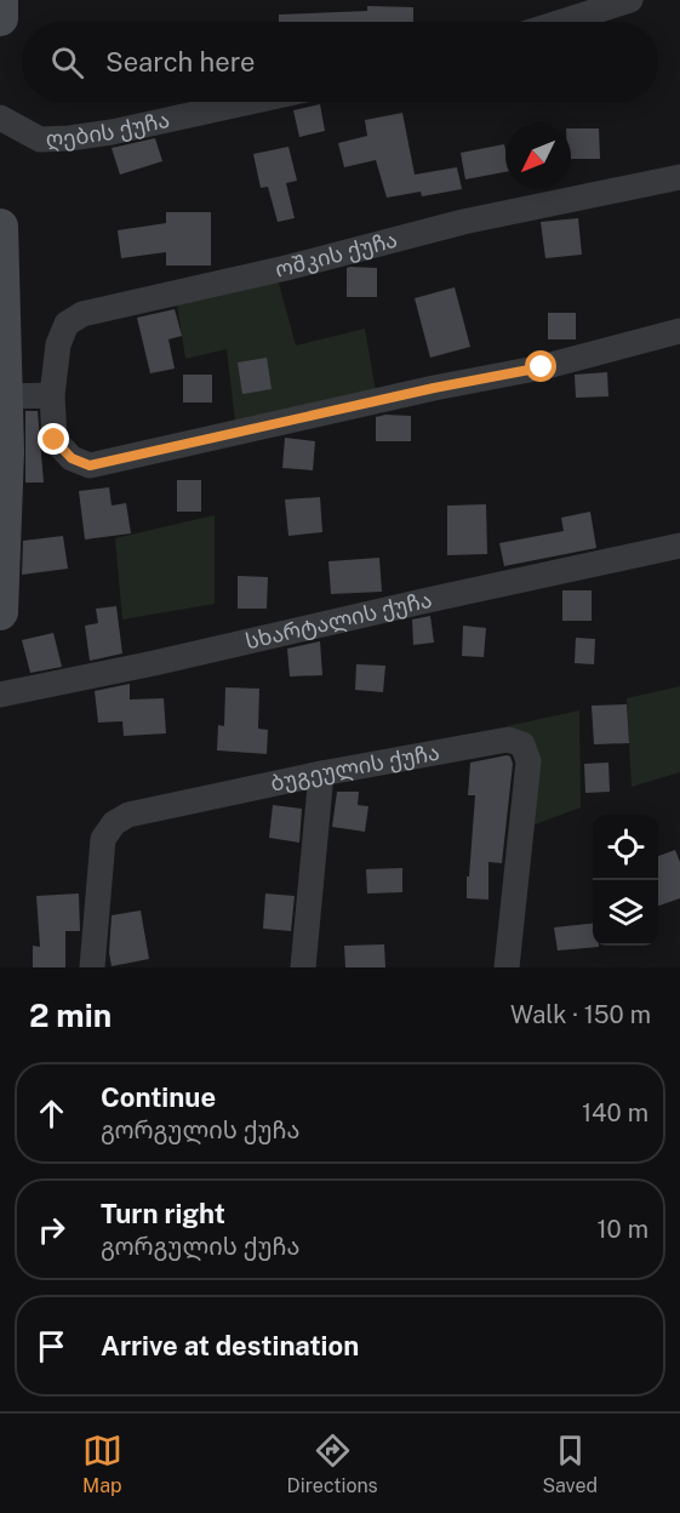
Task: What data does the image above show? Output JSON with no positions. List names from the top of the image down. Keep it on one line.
{"streets":{"street":["ღების ქუჩა","ოშკის ქუჩა","სხარტალის ქუჩა","ბუგეულის ქუჩა"]},"north":"bottom left","page":{"search":"Search here","heading":["2 min","Walk · 150 m"],"list":[["Continue","გორგულის ქუჩა","140 m"],["Turn right","გორგულის ქუჩა","10 m"],"Arrive at destination"],"nav":["Map","Directions","Saved"]}}
